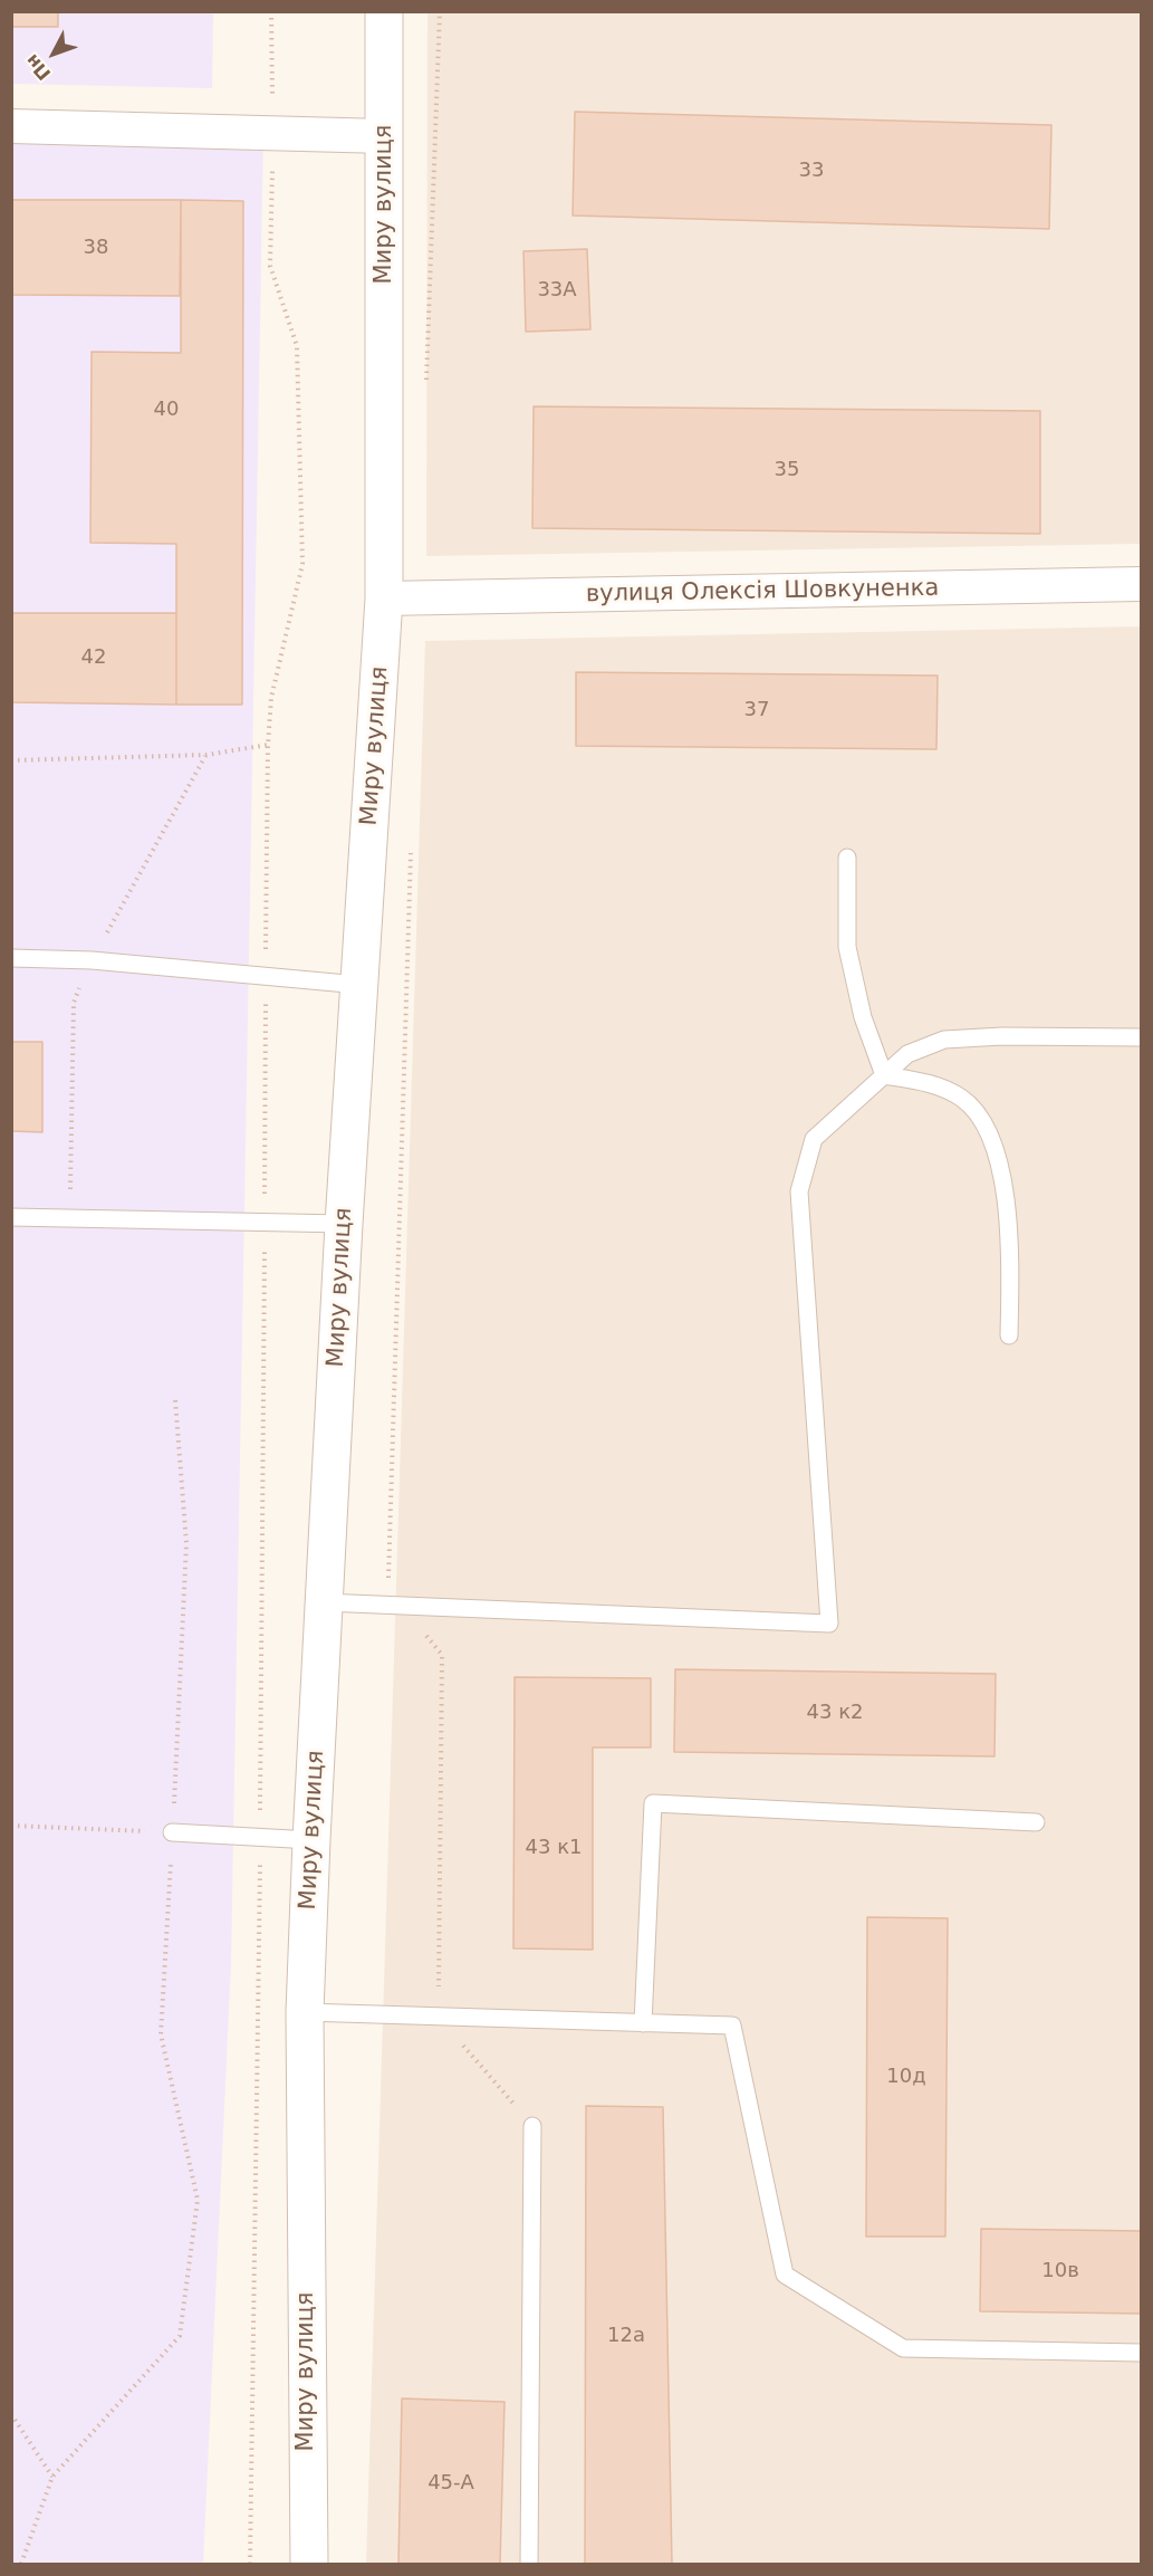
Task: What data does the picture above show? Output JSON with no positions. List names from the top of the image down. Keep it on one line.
{"streets":{"street":["Миру вулиця","вулиця Олексія Шовкуненка"]},"crossings":[["Миру вулиця","вулиця Олексія Шовкуненка"]],"house_numbers":["33","38","33А","40","35","42","37","43 к2","43 к1","10д","10в","12а","45-А"],"north":"bottom left"}
